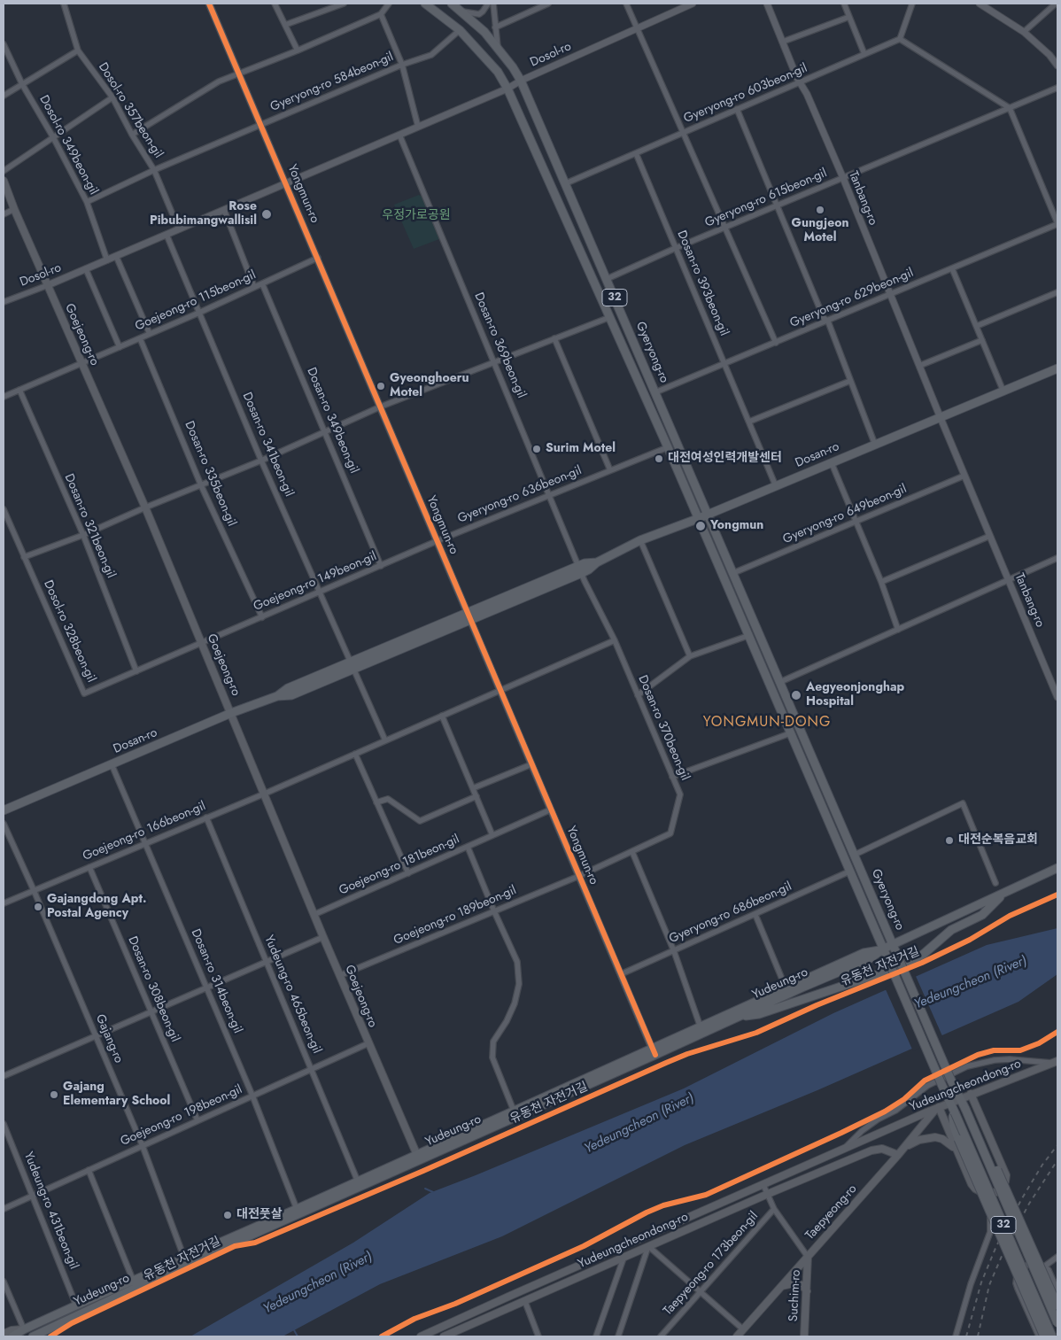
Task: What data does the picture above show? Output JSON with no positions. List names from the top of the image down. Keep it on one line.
{"streets":{"main road":["32","Goejeong-ro","Gyeryong-ro","Dosan-ro","Yudeung-ro","Yudeungcheondong-ro","Taepyeong-ro","Suchim-ro"],"street":["Dosol-ro","Gyeryong-ro 584beon-gil","Gyeryong-ro 603beon-gil","Dosol-ro 357beon-gil","Dosol-ro 349beon-gil","Yongmun-ro","Gyeryong-ro 615beon-gil","Tanbang-ro","Dosan-ro 393beon-gil","Gyeryong-ro 629beon-gil","Goejeong-ro 115beon-gil","Dosan-ro 369beon-gil","Dosan-ro 349beon-gil","Dosan-ro 341beon-gil","Dosan-ro 335beon-gil","Gyeryong-ro 636beon-gil","Gyeryong-ro 649beon-gil","Dosan-ro 321beon-gil","Goejeong-ro 149beon-gil","Dosol-ro 328beon-gil","Dosan-ro 370beon-gil","Goejeong-ro 166beon-gil","Goejeong-ro 181beon-gil","Gyeryong-ro 686beon-gil","Goejeong-ro 189beon-gil","Dosan-ro 314beon-gil","Dosan-ro 308beon-gil","Yudeung-ro 465beon-gil","Gajang-ro","Goejeong-ro 198beon-gil","Yudeung-ro 431beon-gil","Taepyeong-ro 173beon-gil"],"cycle path":["유동천 자전거길"]},"crossings":[["Dosol-ro","Dosol-ro 357beon-gil"],["Dosol-ro","Dosol-ro 349beon-gil"],["Dosol-ro","Yongmun-ro"],["Dosol-ro","Goejeong-ro"],["Dosol-ro","Dosan-ro 369beon-gil"],["Dosol-ro","Gyeryong-ro"],["Dosol-ro","Dosan-ro 341beon-gil"],["Gyeryong-ro 584beon-gil","Dosol-ro 357beon-gil"],["Gyeryong-ro 584beon-gil","Dosol-ro 349beon-gil"],["Gyeryong-ro 584beon-gil","Yongmun-ro"],["Gyeryong-ro 584beon-gil","Gyeryong-ro"],["Gyeryong-ro 603beon-gil","Tanbang-ro"],["Gyeryong-ro 603beon-gil","Dosan-ro 393beon-gil"],["Gyeryong-ro 603beon-gil","Gyeryong-ro"],["Yongmun-ro","Goejeong-ro 115beon-gil"],["Yongmun-ro","Dosan-ro"],["Yongmun-ro","Gyeryong-ro 636beon-gil"],["Yongmun-ro","Goejeong-ro 149beon-gil"],["Yongmun-ro","Dosan-ro 370beon-gil"],["Yongmun-ro","Goejeong-ro 166beon-gil"],["Yongmun-ro","Goejeong-ro 181beon-gil"],["Yongmun-ro","Gyeryong-ro 686beon-gil"],["Yongmun-ro","Goejeong-ro 189beon-gil"],["Yongmun-ro","Yudeung-ro"],["Gyeryong-ro 615beon-gil","Tanbang-ro"],["Gyeryong-ro 615beon-gil","Dosan-ro 393beon-gil"],["Gyeryong-ro 615beon-gil","Gyeryong-ro"],["Tanbang-ro","Gyeryong-ro 629beon-gil"],["Tanbang-ro","Dosan-ro"],["Tanbang-ro","Gyeryong-ro 649beon-gil"],["Dosan-ro 393beon-gil","Gyeryong-ro 629beon-gil"],["Dosan-ro 393beon-gil","Dosan-ro"],["Gyeryong-ro 629beon-gil","Gyeryong-ro"],["Goejeong-ro 115beon-gil","Goejeong-ro"],["Goejeong-ro 115beon-gil","Dosan-ro 349beon-gil"],["Goejeong-ro 115beon-gil","Dosan-ro 341beon-gil"],["Goejeong-ro 115beon-gil","Dosan-ro 335beon-gil"],["Goejeong-ro 115beon-gil","Dosan-ro 321beon-gil"],["Goejeong-ro","Dosan-ro"],["Goejeong-ro","Goejeong-ro 149beon-gil"],["Goejeong-ro","Dosol-ro 328beon-gil"],["Goejeong-ro","Goejeong-ro 166beon-gil"],["Goejeong-ro","Goejeong-ro 181beon-gil"],["Goejeong-ro","Goejeong-ro 189beon-gil"],["Goejeong-ro","Yudeung-ro"],["Goejeong-ro","Goejeong-ro 198beon-gil"],["Dosan-ro 369beon-gil","Dosan-ro"],["Dosan-ro 369beon-gil","Gyeryong-ro 636beon-gil"],["Dosan-ro 369beon-gil","Dosan-ro 370beon-gil"],["Gyeryong-ro","Dosan-ro"],["Gyeryong-ro","Gyeryong-ro 636beon-gil"],["Gyeryong-ro","Gyeryong-ro 649beon-gil"],["Gyeryong-ro","Gyeryong-ro 686beon-gil"],["Gyeryong-ro","Yudeung-ro"],["Gyeryong-ro","Yudeungcheondong-ro"],["Dosan-ro 349beon-gil","Goejeong-ro 149beon-gil"],["Dosan-ro 341beon-gil","Dosan-ro"],["Dosan-ro 341beon-gil","Goejeong-ro 149beon-gil"],["Dosan-ro","Dosan-ro 370beon-gil"],["Dosan-ro","Dosan-ro 314beon-gil"],["Dosan-ro 335beon-gil","Goejeong-ro 149beon-gil"],["Gyeryong-ro 636beon-gil","Goejeong-ro 149beon-gil"],["Dosan-ro 321beon-gil","Dosol-ro 328beon-gil"],["Goejeong-ro 149beon-gil","Dosol-ro 328beon-gil"],["Dosan-ro 370beon-gil","Goejeong-ro 189beon-gil"],["Goejeong-ro 166beon-gil","Dosan-ro 314beon-gil"],["Goejeong-ro 166beon-gil","Dosan-ro 308beon-gil"],["Goejeong-ro 166beon-gil","Yudeung-ro 465beon-gil"],["Goejeong-ro 166beon-gil","Gajang-ro"],["Gyeryong-ro 686beon-gil","Yudeung-ro"],["Dosan-ro 314beon-gil","Yudeung-ro"],["Dosan-ro 314beon-gil","Goejeong-ro 198beon-gil"],["Yudeung-ro","Yudeung-ro 465beon-gil"],["Yudeung-ro","Gajang-ro"],["Yudeung-ro","Goejeong-ro 198beon-gil"],["Yudeung-ro","Yudeung-ro 431beon-gil"],["Dosan-ro 308beon-gil","Goejeong-ro 198beon-gil"],["Yudeung-ro 465beon-gil","Goejeong-ro 198beon-gil"],["Gajang-ro","Goejeong-ro 198beon-gil"],["Yudeungcheondong-ro","Taepyeong-ro"],["Goejeong-ro 198beon-gil","Yudeung-ro 431beon-gil"],["Taepyeong-ro","Taepyeong-ro 173beon-gil"],["Taepyeong-ro","Suchim-ro"],["Taepyeong-ro 173beon-gil","Suchim-ro"]],"districts":["YONGMUN-DONG"],"water":["Yedeungcheon (River)"],"parks":["우정가로공원"],"places":["Gungjeon Motel","Rose Pibubimangwallisil","Gyeonghoeru Motel","Surim Motel","대전여성인력개발센터","Yongmun","Aegyeonjonghap Hospital","대전순복음교회","Gajangdong Apt. Postal Agency","Gajang Elementary School","대전풋살"]}
